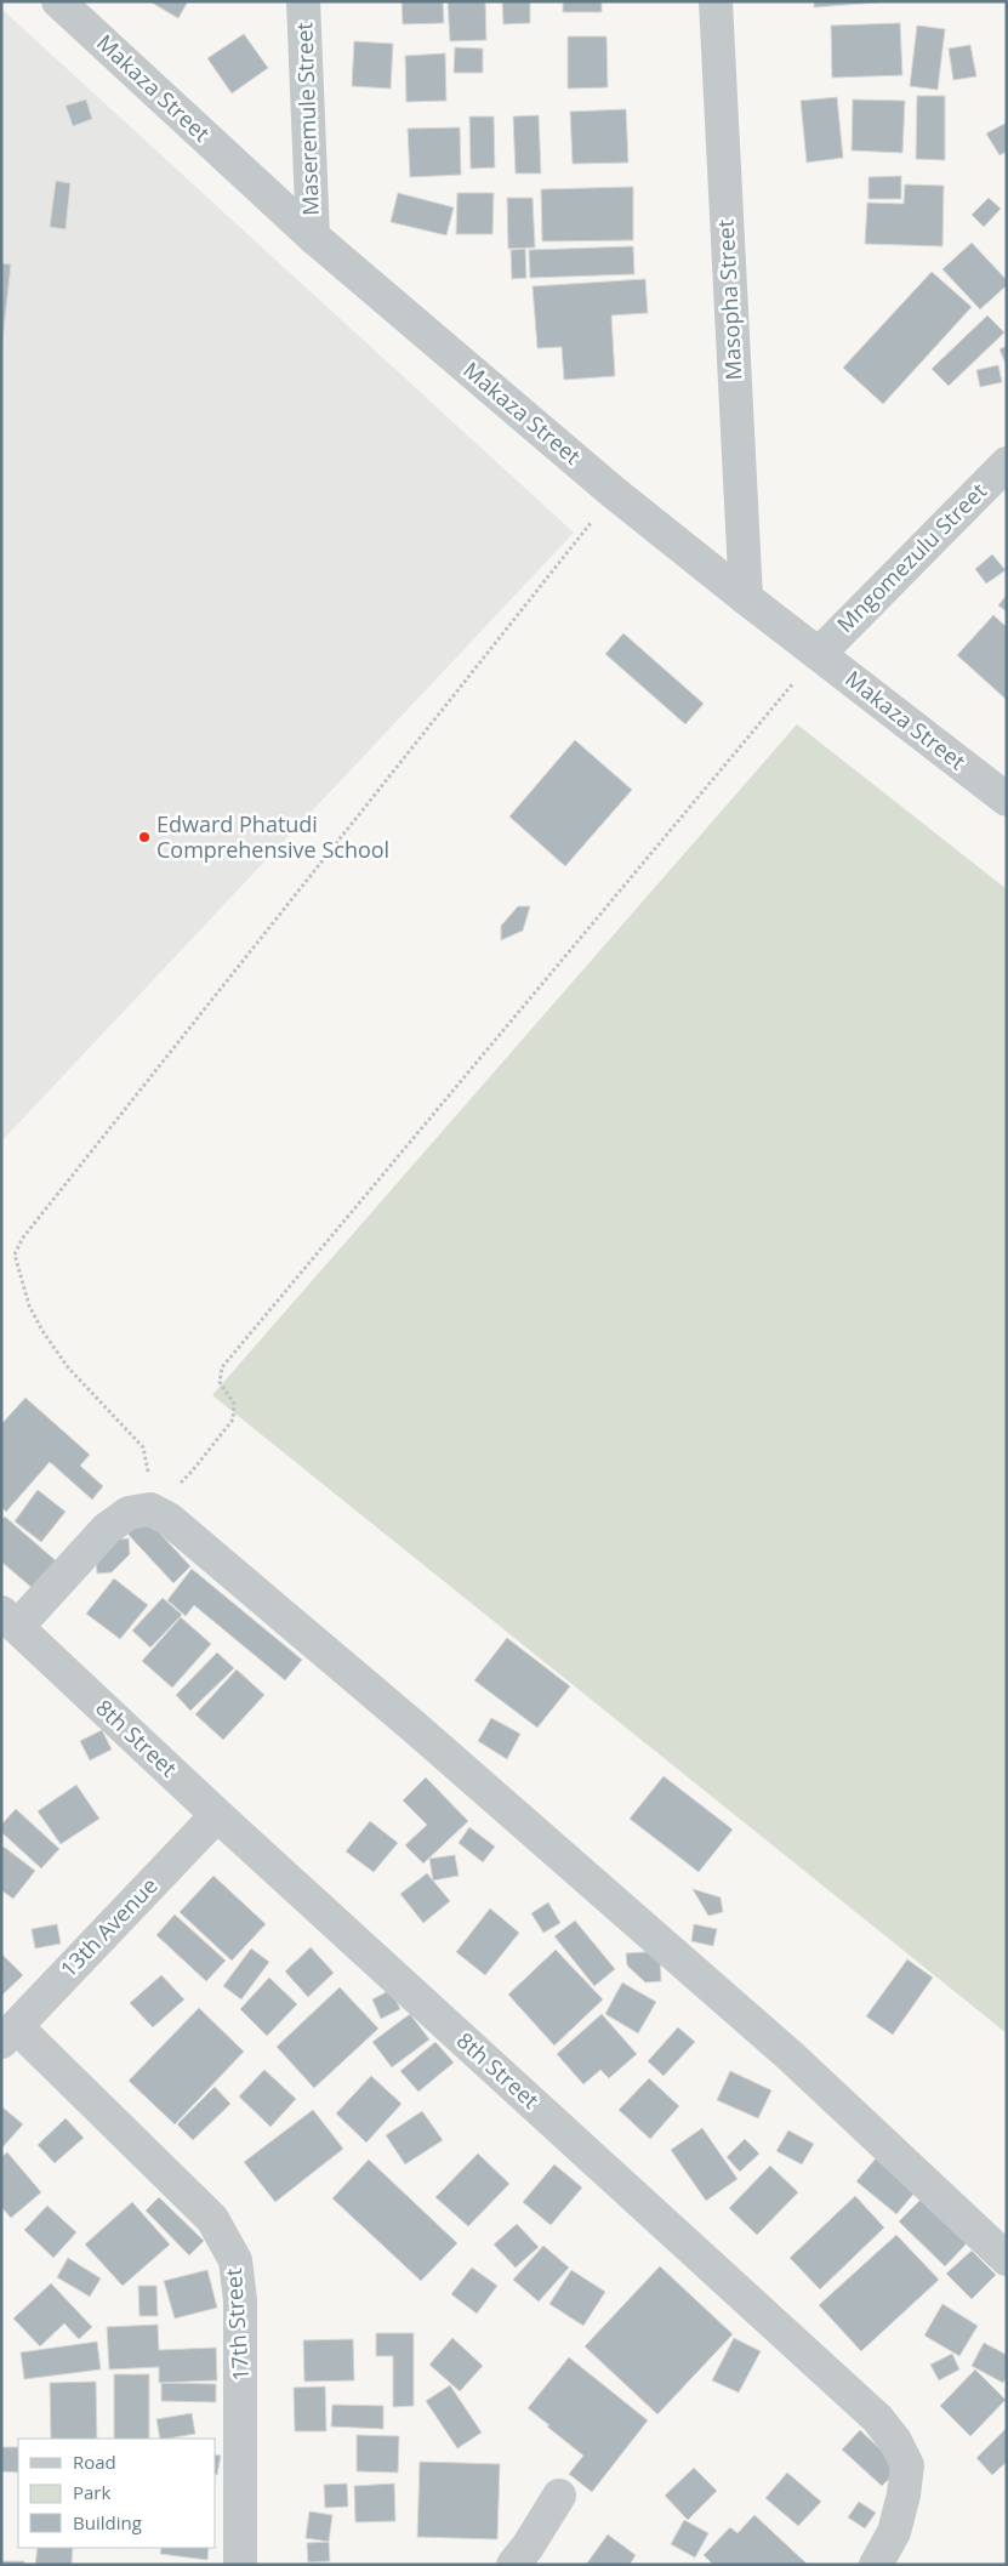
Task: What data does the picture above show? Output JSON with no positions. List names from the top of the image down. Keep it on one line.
{"streets":{"street":["Makaza Street","Maseremule Street","Masopha Street","Mngomezulu Street","8th Street","13th Avenue","17th Street"]},"crossings":[["Makaza Street","Maseremule Street"],["Makaza Street","Masopha Street"],["Makaza Street","Mngomezulu Street"],["8th Street","13th Avenue"],["13th Avenue","17th Street"]],"places":["Edward Phatudi Comprehensive School"],"legend":["Road","Park","Building"]}
